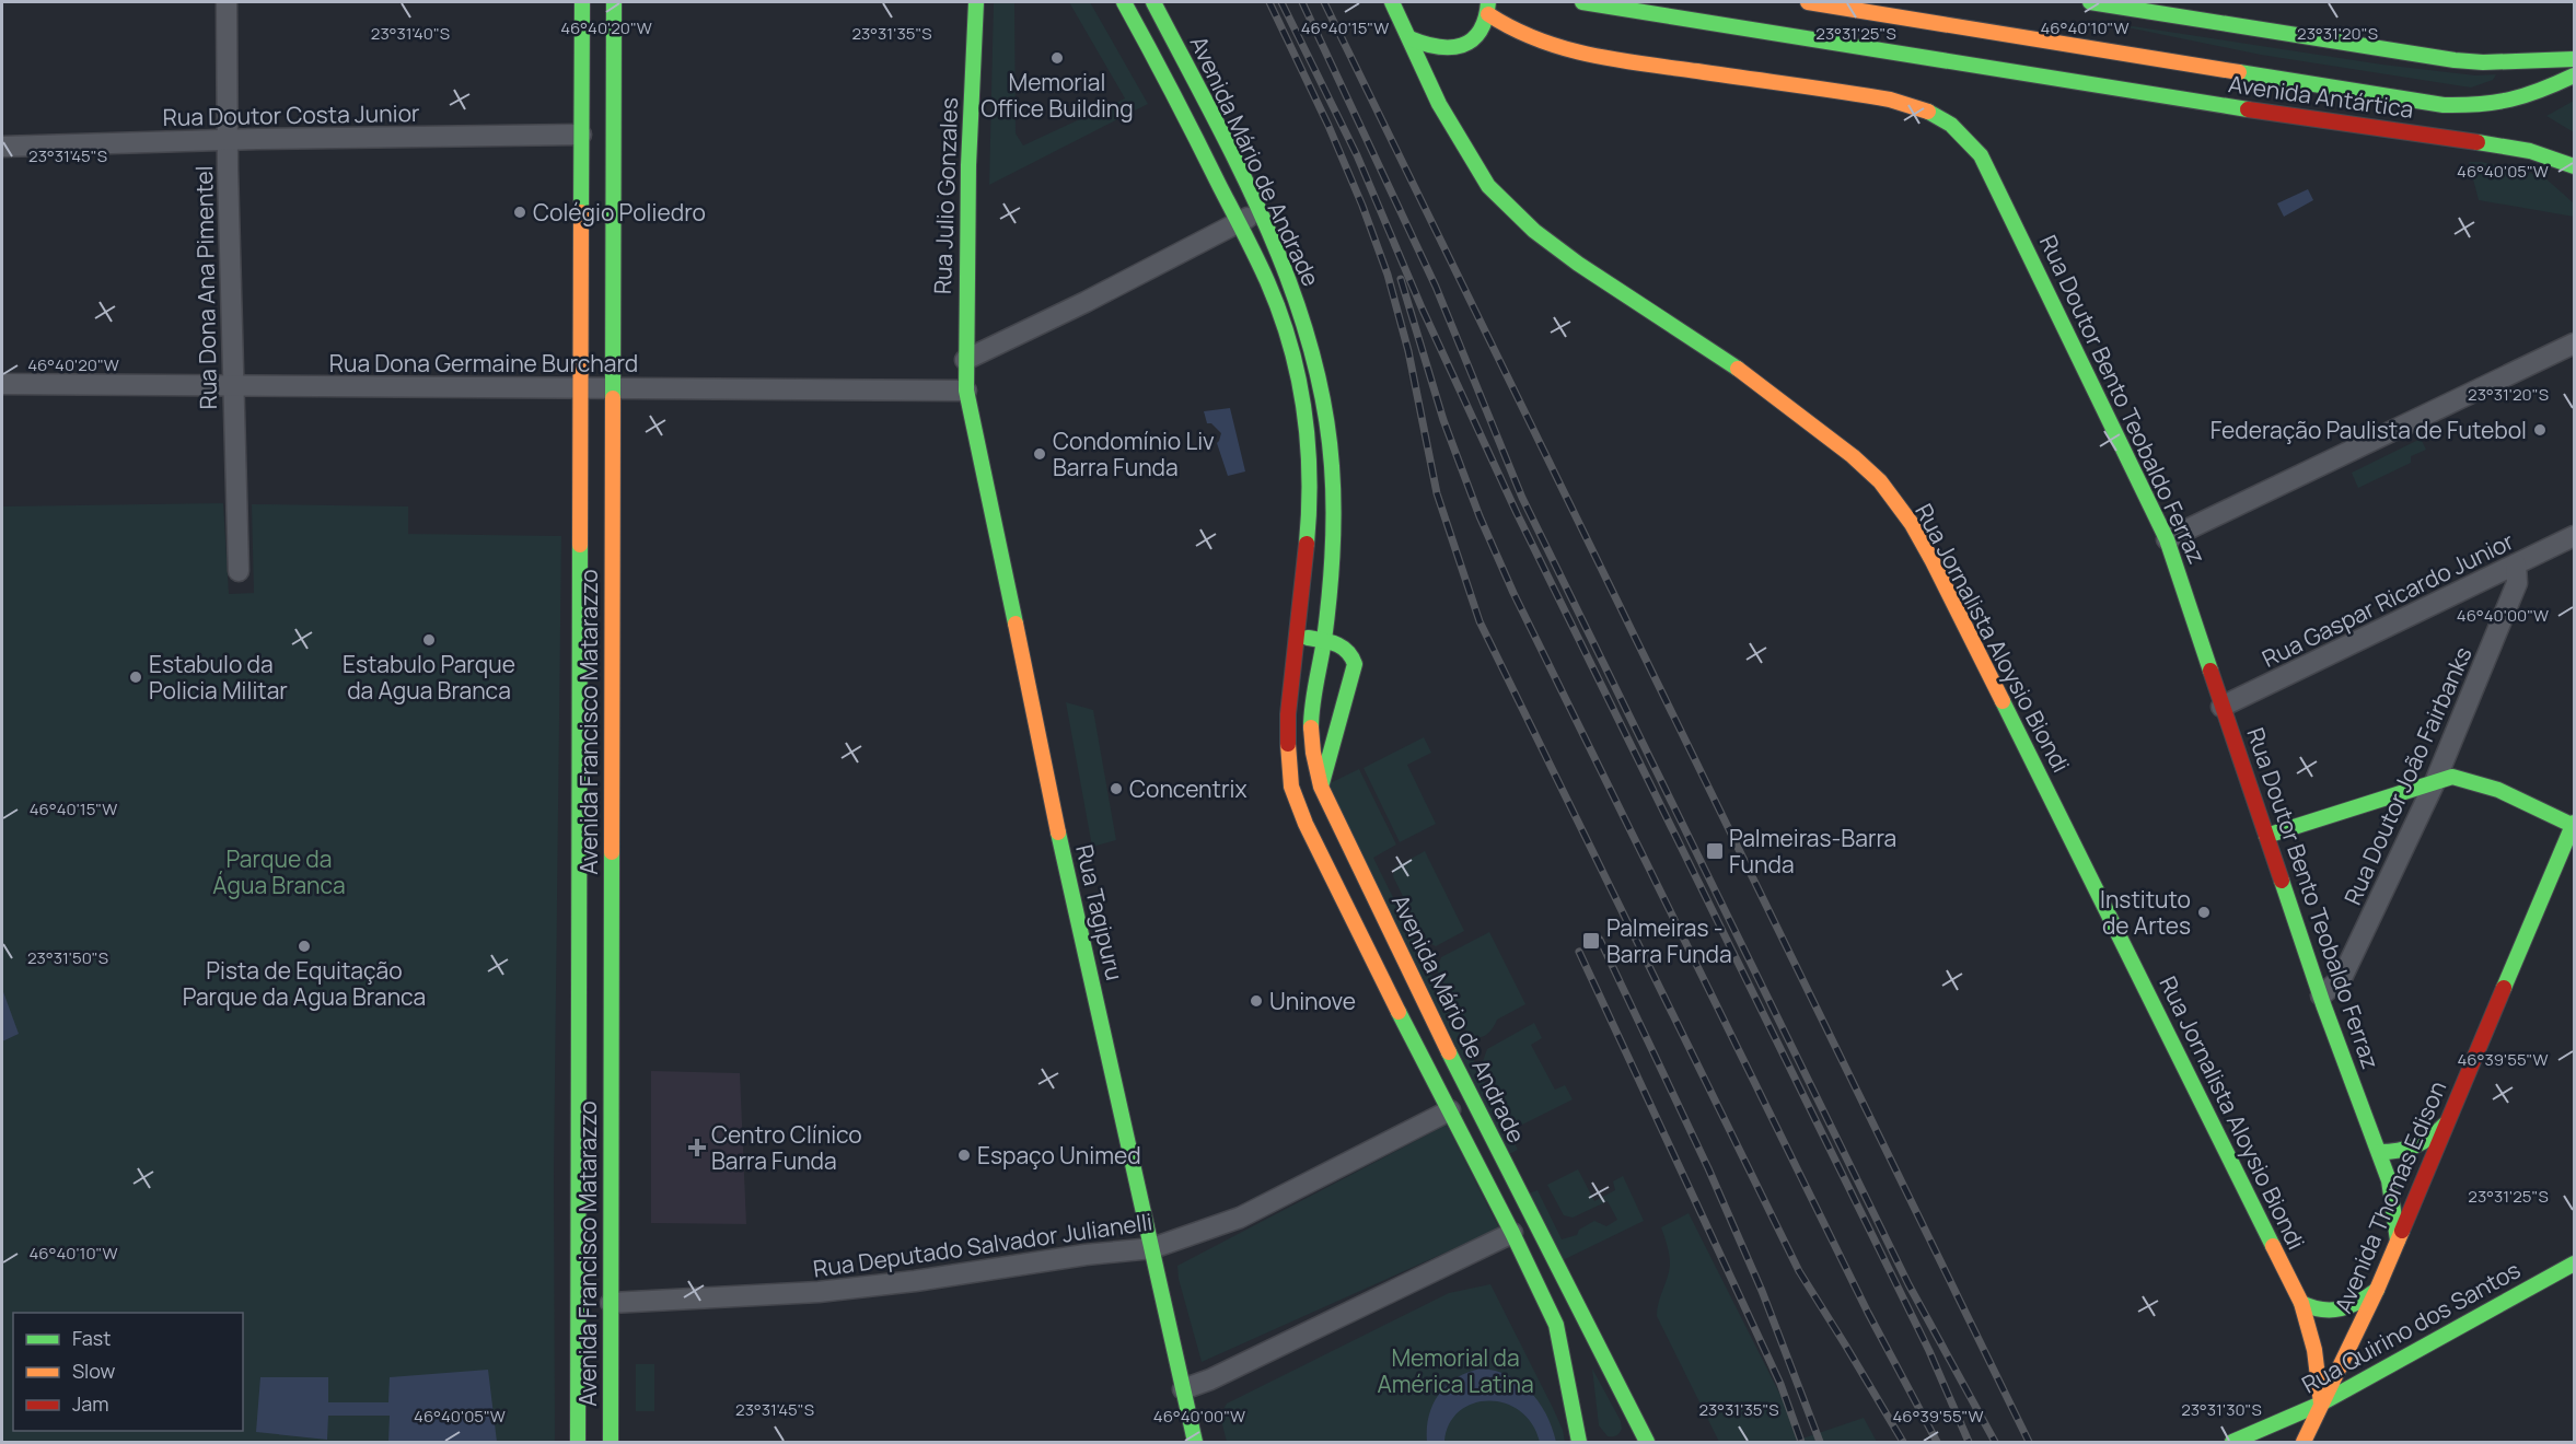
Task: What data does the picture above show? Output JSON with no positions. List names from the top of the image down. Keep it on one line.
{"streets":{"street":["Avenida Antártica","Rua Doutor Costa Junior","Avenida Mário de Andrade","Rua Julio Gonzales","Rua Dona Ana Pimentel","Rua Dona Germaine Burchard","Rua Doutor Bento Teobaldo Ferraz","Rua Gaspar Ricardo Junior","Rua Jornalista Aloysio Biondi","Avenida Francisco Matarazzo","Rua Doutor João Fairbanks","Rua Tagipuru","Avenida Thomas Edison","Rua Deputado Salvador Julianelli","Rua Quirino dos Santos"]},"crossings":[["Rua Doutor Costa Junior","Rua Dona Ana Pimentel"],["Rua Doutor Costa Junior","Avenida Francisco Matarazzo"],["Avenida Mário de Andrade","Rua Deputado Salvador Julianelli"],["Rua Julio Gonzales","Rua Dona Germaine Burchard"],["Rua Julio Gonzales","Rua Tagipuru"],["Rua Dona Ana Pimentel","Rua Dona Germaine Burchard"],["Rua Dona Germaine Burchard","Avenida Francisco Matarazzo"],["Rua Dona Germaine Burchard","Rua Tagipuru"],["Rua Doutor Bento Teobaldo Ferraz","Rua Gaspar Ricardo Junior"],["Rua Doutor Bento Teobaldo Ferraz","Rua Doutor João Fairbanks"],["Rua Doutor Bento Teobaldo Ferraz","Avenida Thomas Edison"],["Rua Gaspar Ricardo Junior","Rua Doutor João Fairbanks"],["Rua Jornalista Aloysio Biondi","Avenida Thomas Edison"],["Rua Jornalista Aloysio Biondi","Rua Quirino dos Santos"],["Avenida Francisco Matarazzo","Rua Deputado Salvador Julianelli"],["Rua Tagipuru","Rua Deputado Salvador Julianelli"],["Avenida Thomas Edison","Rua Quirino dos Santos"]],"parks":["Parque da Água Branca","Memorial da América Latina"],"places":{"other":["Memorial Office Building","Colégio Poliedro","Federação Paulista de Futebol","Condomínio Liv Barra Funda","Estabulo Parque da Agua Branca","Estabulo da Policia Militar","Concentrix","Instituto de Artes","Pista de Equitação Parque da Agua Branca","Uninove","Espaço Unimed"],"transit":["Palmeiras-Barra Funda","Palmeiras - Barra Funda"],"health":["Centro Clínico Barra Funda"]},"legend":["Fast","Slow","Jam"],"coordinates":["46°40'20\"W","46°40'15\"W","46°40'10\"W","23°31'40\"S","23°31'35\"S","23°31'25\"S","23°31'20\"S","23°31'45\"S","46°40'05\"W","46°40'00\"W","23°31'50\"S","46°39'55\"W","23°31'30\"S"]}
